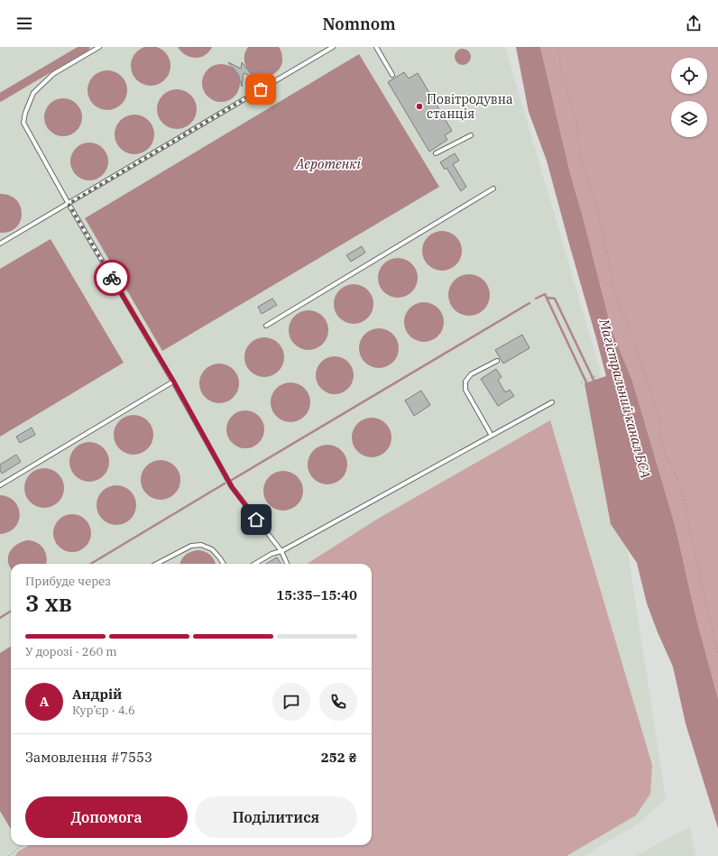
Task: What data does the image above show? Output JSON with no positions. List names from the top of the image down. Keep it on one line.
{"water":["Аеротенкі","Магістральний канал БСА"],"places":["Повітродувна станція"],"page":{"header":"Nomnom","heading":["3 хв","Прибуде через","15:35–15:40"],"panel":["Андрій","Кур’єр · 4.6","Замовлення #7553","252 ₴"],"bar":"У дорозі · 260 m","round":"А","buttons":["Допомога","Поділитися"]}}
